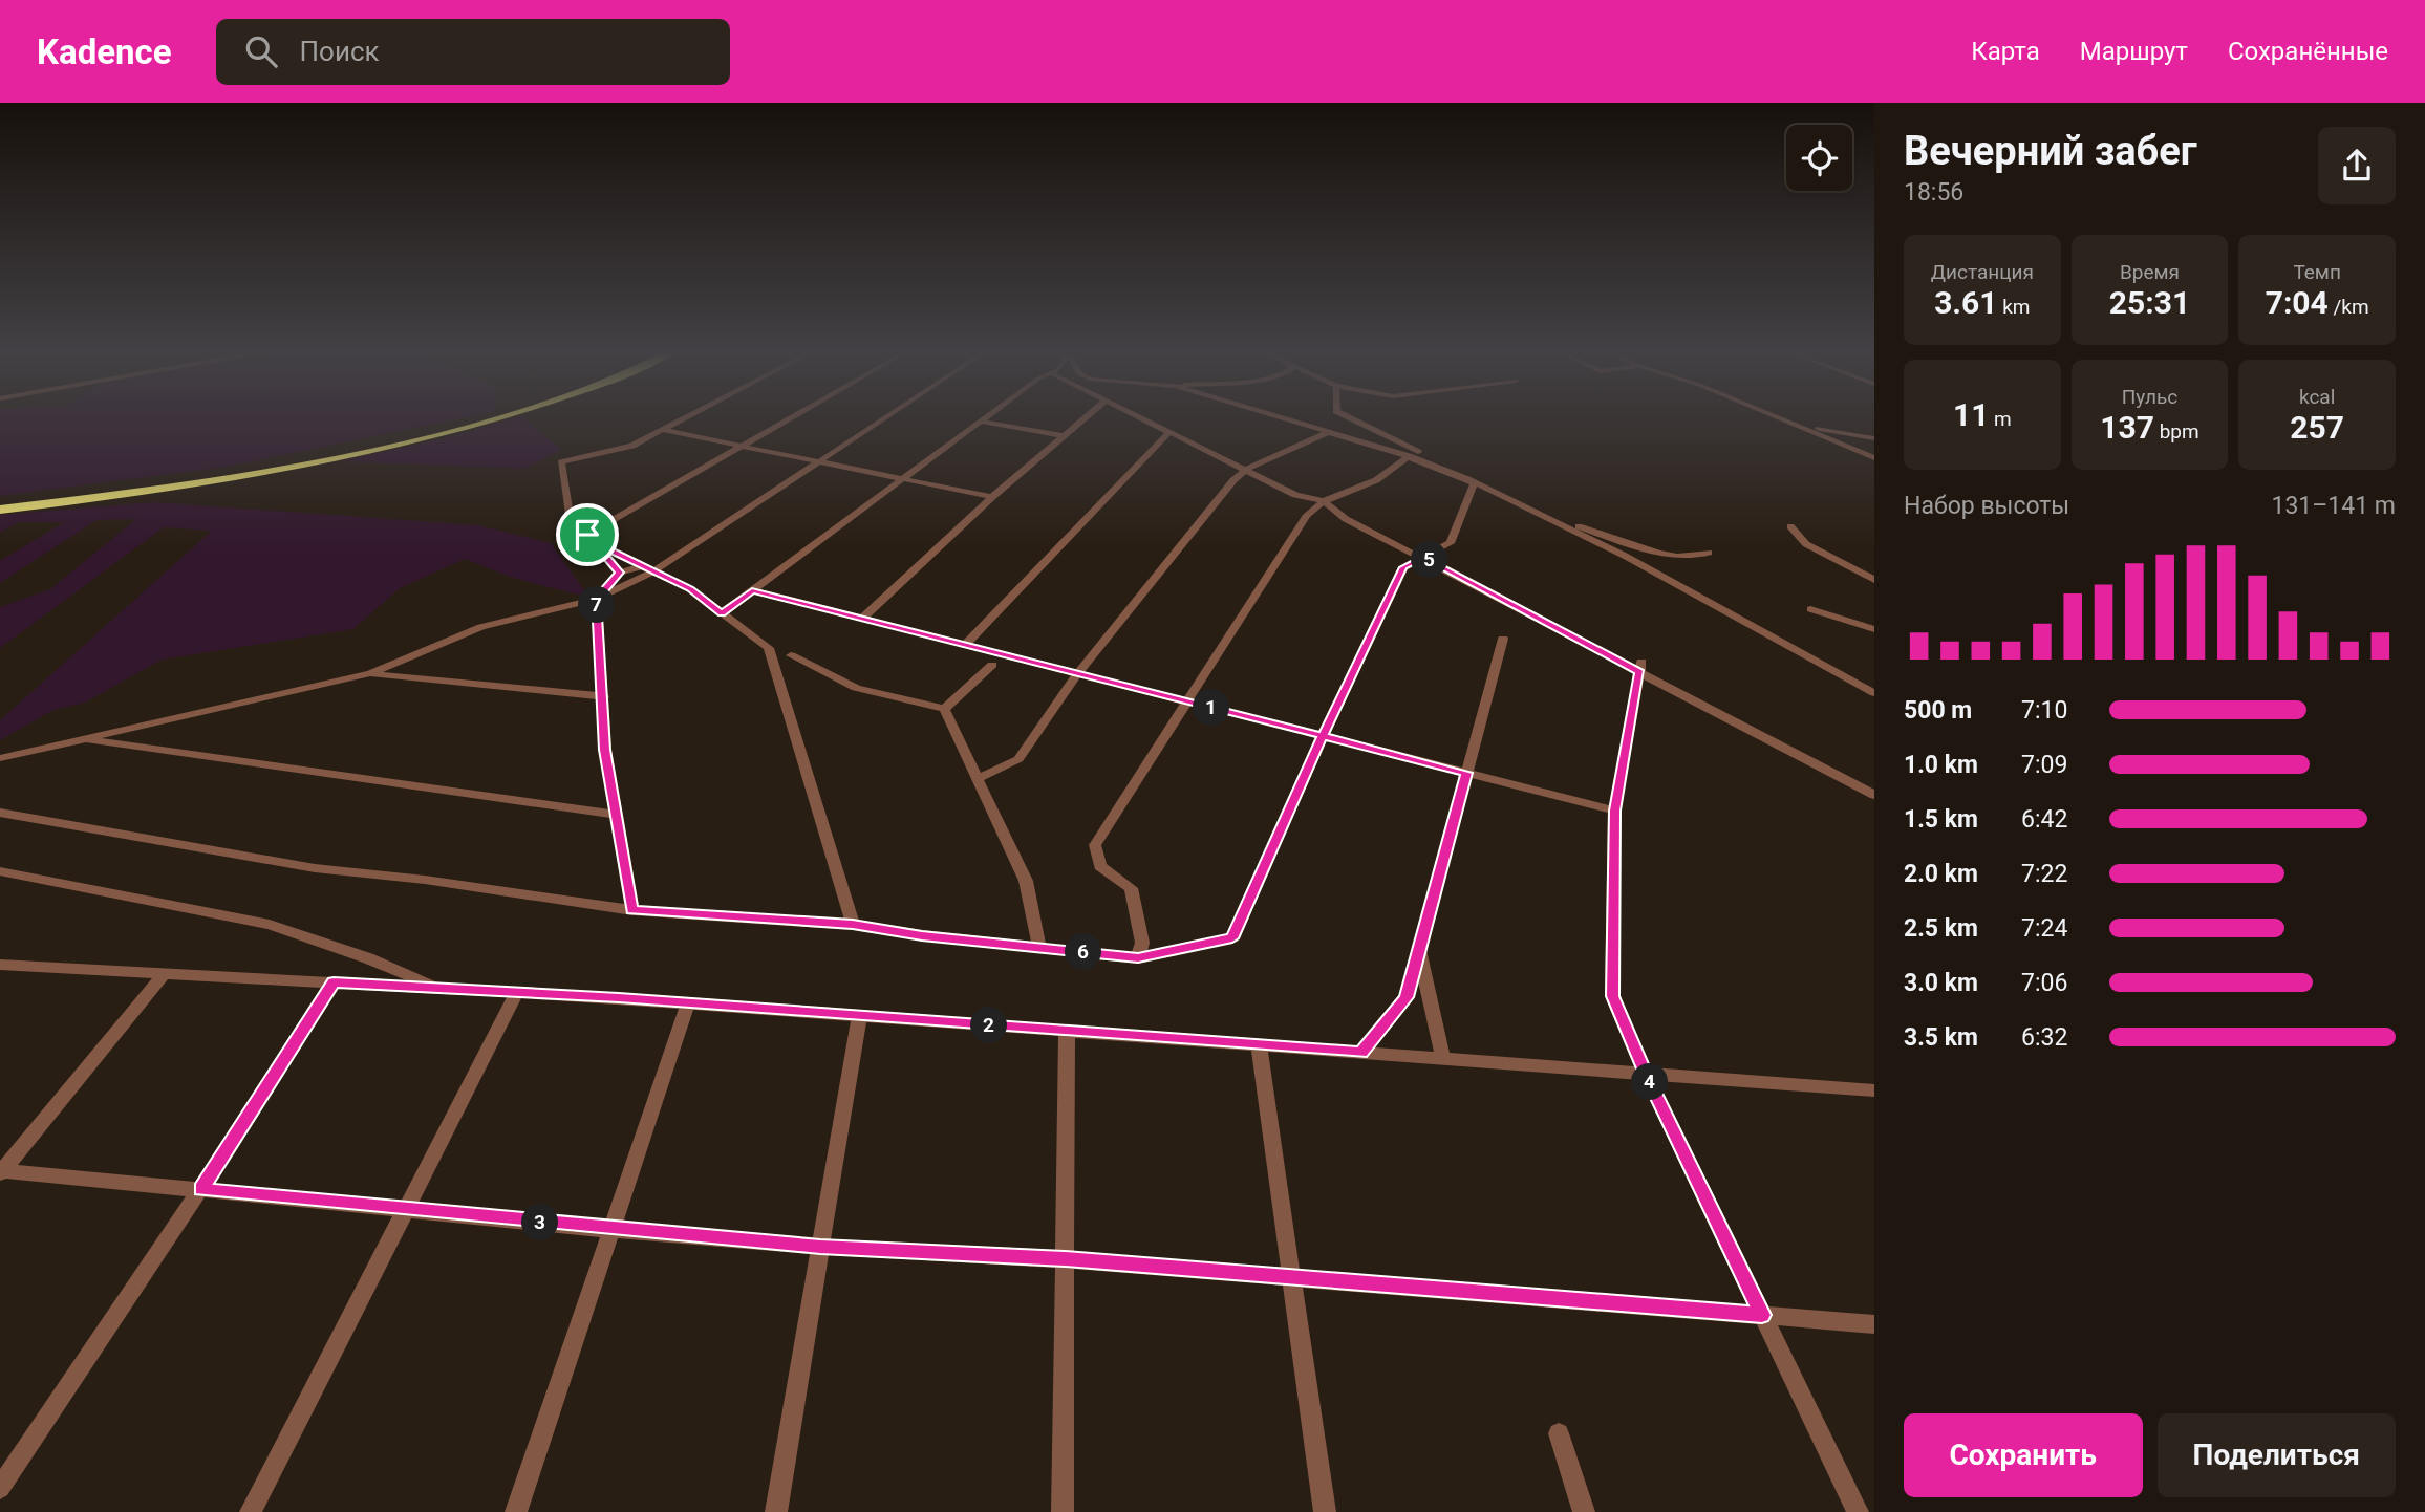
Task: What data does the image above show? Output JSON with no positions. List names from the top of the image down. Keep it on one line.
{"page":{"header":"Kadence","search":"Поиск","nav":["Карта","Маршрут","Сохранённые"],"heading":["Вечерний забег","18:56"],"stats":[["Дистанция","3.61 km"],["Время","25:31"],["Темп","7:04 /km"],["11 m"],["Пульс","137 bpm"],["kcal","257"]],"chart":["Набор высоты","131–141 m"],"pins":["5","7","1","6","2","4","3"],"list":[{"name":"500 m","note":"7:10"},{"name":"1.0 km","note":"7:09"},{"name":"1.5 km","note":"6:42"},{"name":"2.0 km","note":"7:22"},{"name":"2.5 km","note":"7:24"},{"name":"3.0 km","note":"7:06"},{"name":"3.5 km","note":"6:32"}],"buttons":["Сохранить","Поделиться"]}}
